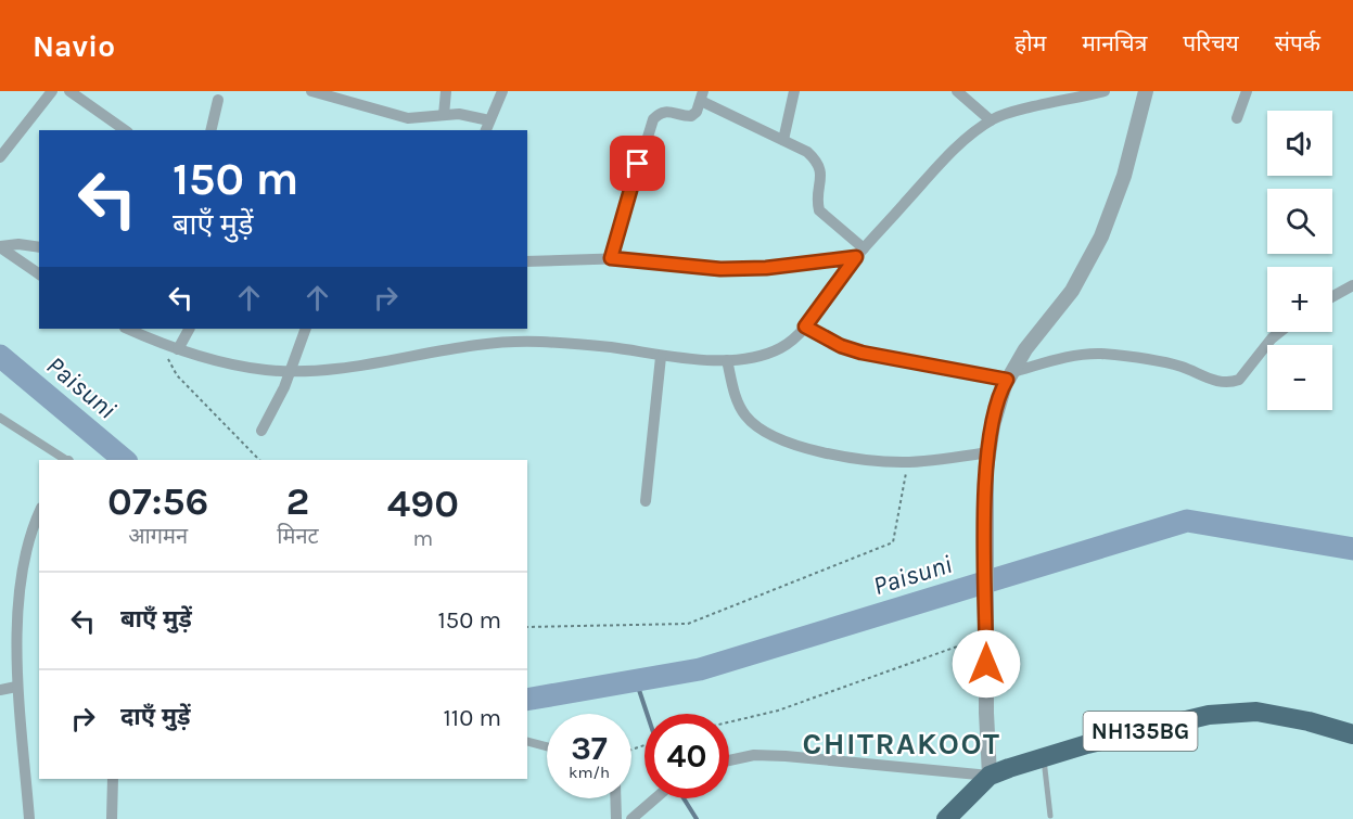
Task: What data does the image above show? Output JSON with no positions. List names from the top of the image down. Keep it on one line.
{"streets":{"highway":["NH135BG"]},"districts":["CHITRAKOOT"],"water":["Paisuni"],"page":{"header":"Navio","nav":["होम","मानचित्र","परिचय","संपर्क"],"map_buttons":["+","−"],"turn":["150 m","बाएँ मुड़ें"],"eta":["07:56","आगमन","2","मिनट","490","m"],"list":[{"name":"बाएँ मुड़ें","value":"150 m"},{"name":"दाएँ मुड़ें","value":"110 m"}],"speed":"37 km/h","limit":"40"}}
